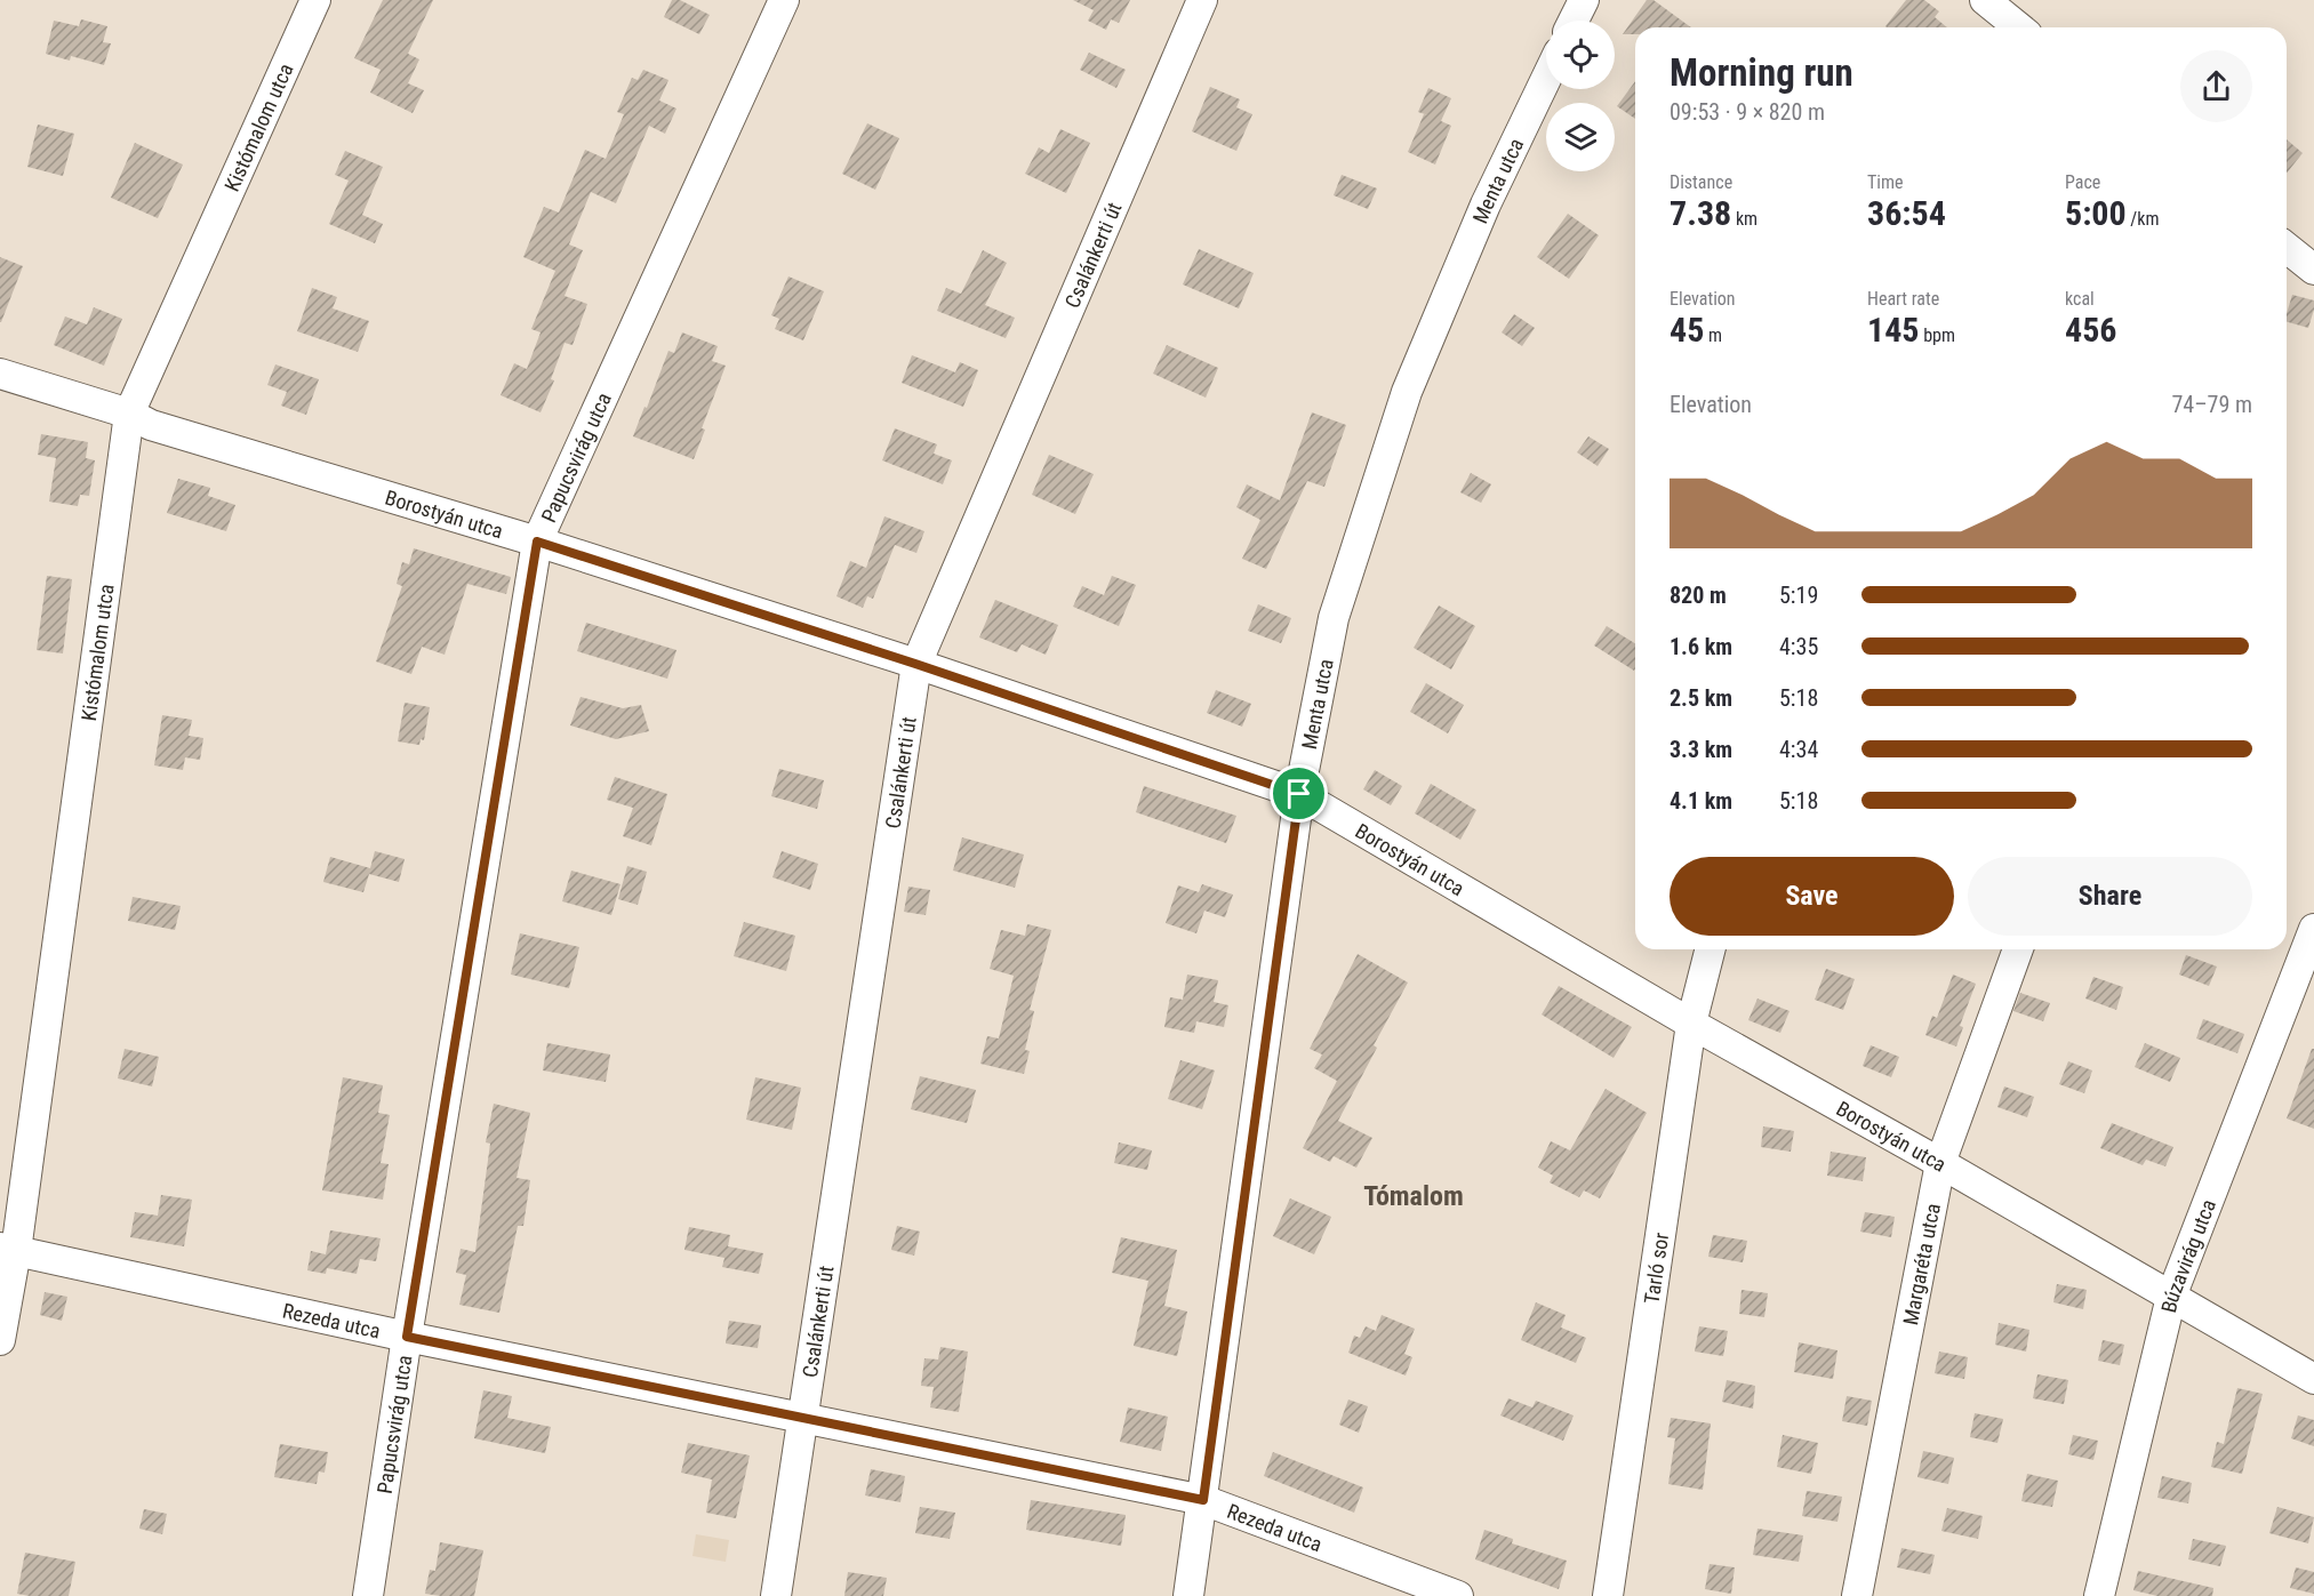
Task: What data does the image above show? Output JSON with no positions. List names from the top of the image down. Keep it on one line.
{"streets":{"street":["Kistómalom utca","Menta utca","Csalánkerti út","Papucsvirág utca","Borostyán utca","Búzavirág utca","Margaréta utca","Tarló sor","Rezeda utca"]},"crossings":[["Kistómalom utca","Borostyán utca"],["Kistómalom utca","Rezeda utca"],["Menta utca","Borostyán utca"],["Menta utca","Rezeda utca"],["Csalánkerti út","Borostyán utca"],["Csalánkerti út","Rezeda utca"],["Papucsvirág utca","Borostyán utca"],["Papucsvirág utca","Rezeda utca"],["Borostyán utca","Búzavirág utca"],["Borostyán utca","Margaréta utca"],["Borostyán utca","Tarló sor"]],"districts":["Tómalom"],"page":{"heading":["Morning run","09:53 · 9 × 820 m"],"stats":[["Distance","7.38 km"],["Time","36:54"],["Pace","5:00 /km"],["Elevation","45 m"],["Heart rate","145 bpm"],["kcal","456"]],"chart":["Elevation","74–79 m"],"list":[{"name":"820 m","note":"5:19"},{"name":"1.6 km","note":"4:35"},{"name":"2.5 km","note":"5:18"},{"name":"3.3 km","note":"4:34"},{"name":"4.1 km","note":"5:18"}],"buttons":["Save","Share"]}}
